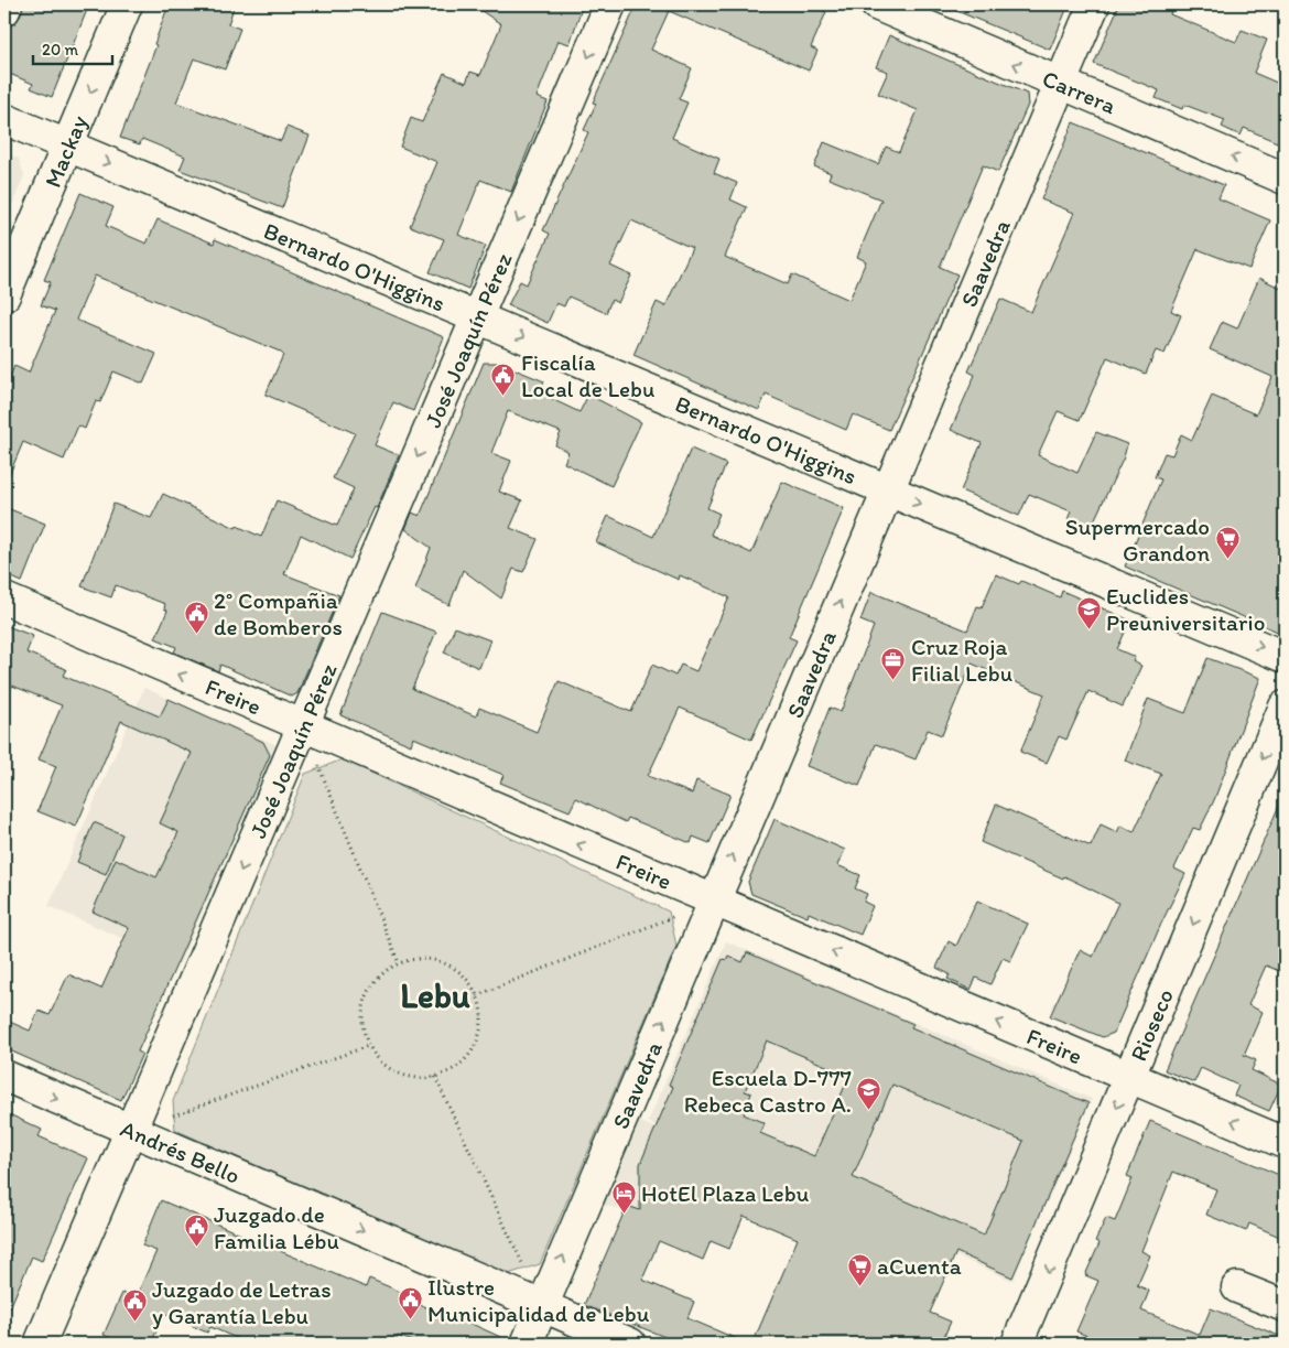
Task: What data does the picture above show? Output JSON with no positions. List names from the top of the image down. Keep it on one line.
{"streets":{"street":["Carrera","Mackay","Saavedra","Bernardo O'Higgins","José Joaquín Pérez","Freire","Rioseco","Andrés Bello"]},"crossings":[["Carrera","Saavedra"],["Mackay","Bernardo O'Higgins"],["Saavedra","Bernardo O'Higgins"],["Saavedra","Freire"],["Saavedra","Andrés Bello"],["Bernardo O'Higgins","José Joaquín Pérez"],["José Joaquín Pérez","Freire"],["José Joaquín Pérez","Andrés Bello"],["Freire","Rioseco"]],"one_way":["Carrera","Mackay","Saavedra","Bernardo O'Higgins","José Joaquín Pérez","Freire","Rioseco","Andrés Bello"],"districts":["Lebu"],"places":{"public building":["Fiscalía Local de Lebu","2° Compañia de Bomberos","Juzgado de Familia Lébu","Ilustre Municipalidad de Lebu","Juzgado de Letras y Garantía Lebu"],"supermarket":["Supermercado Grandon","aCuenta"],"school or university":["Euclides Preuniversitario","Escuela D-777 Rebeca Castro A."],"office":["Cruz Roja Filial Lebu"],"hotel":["HotEl Plaza Lebu"]},"scale_bar":"20 m"}
